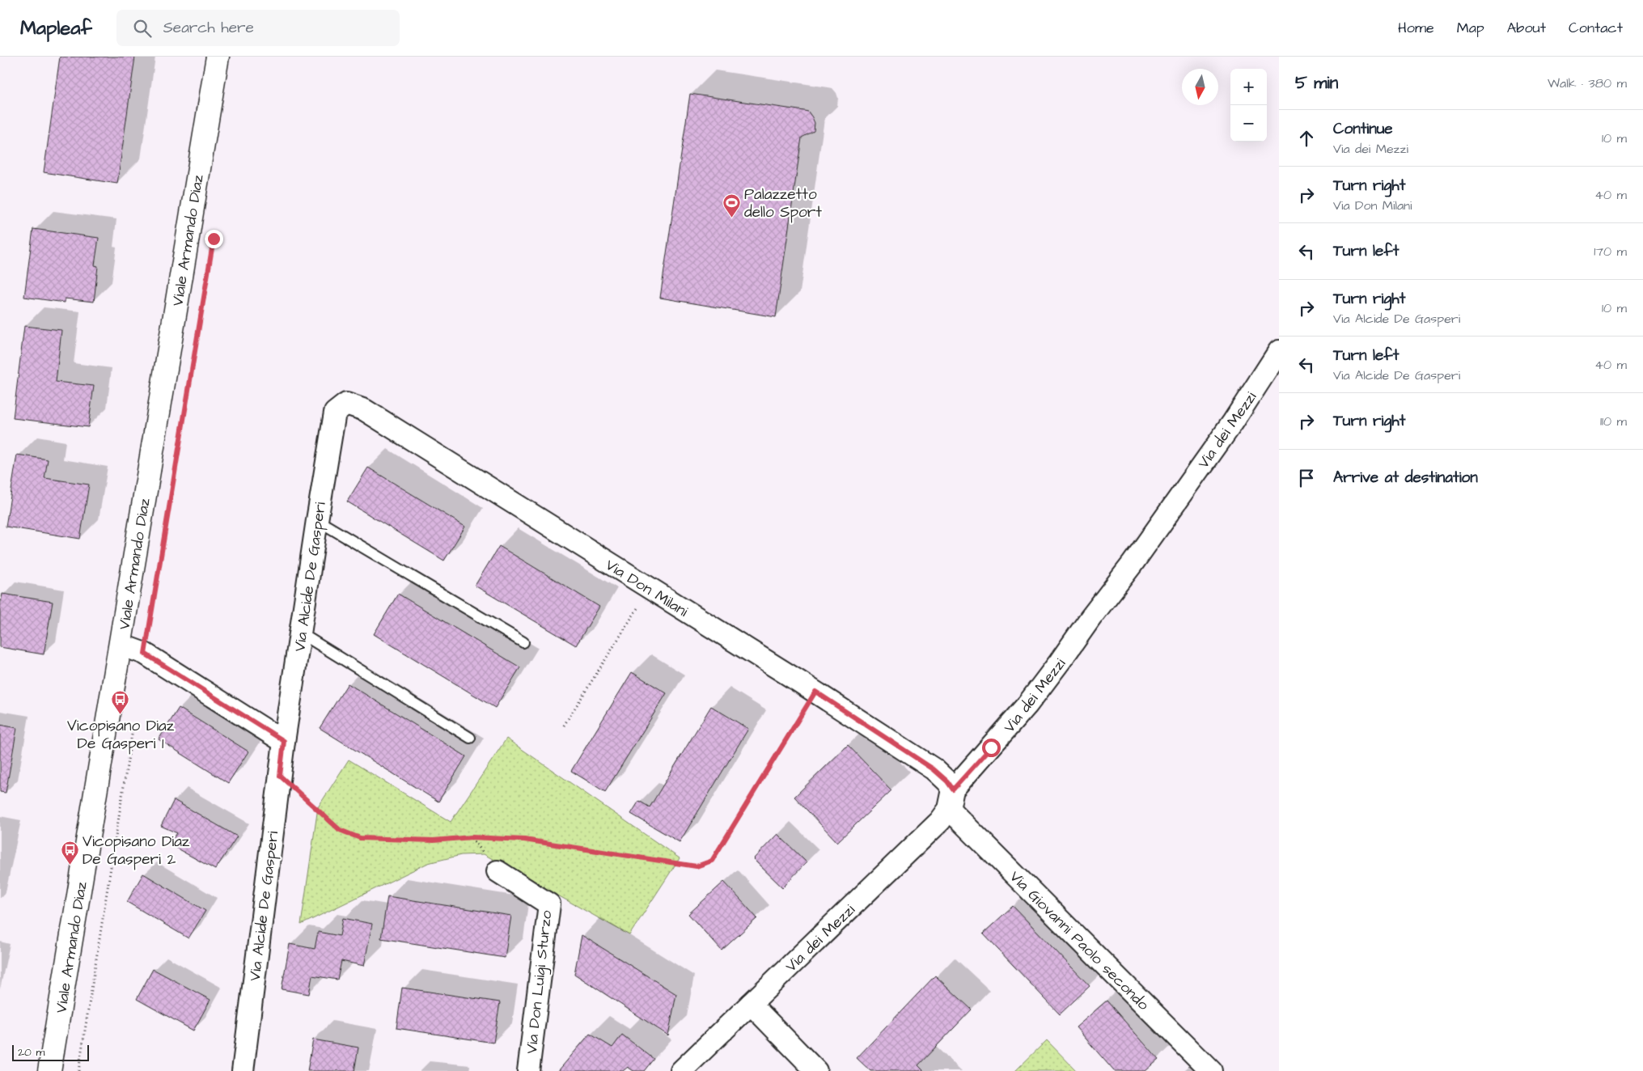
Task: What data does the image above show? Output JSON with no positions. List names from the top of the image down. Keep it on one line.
{"streets":{"street":["Viale Armando Diaz","Via dei Mezzi","Via Alcide De Gasperi","Via Don Milani","Via Giovanni Paolo secondo","Via Don Luigi Sturzo"]},"crossings":[["Via dei Mezzi","Via Don Milani"],["Via dei Mezzi","Via Giovanni Paolo secondo"],["Via Alcide De Gasperi","Via Don Milani"],["Via Don Milani","Via Giovanni Paolo secondo"]],"places":{"sports":["Palazzetto dello Sport"],"bus stop":["Vicopisano Diaz De Gasperi 1","Vicopisano Diaz De Gasperi 2"]},"scale_bar":"20 m","north":"bottom","page":{"header":"Mapleaf","search":"Search here","nav":["Home","Map","About","Contact"],"heading":["5 min","Walk · 380 m"],"map_buttons":["+","−"],"list":[["Continue","Via dei Mezzi","10 m"],["Turn right","Via Don Milani","40 m"],["Turn left","170 m"],["Turn right","Via Alcide De Gasperi","10 m"],["Turn left","Via Alcide De Gasperi","40 m"],["Turn right","110 m"],"Arrive at destination"],"scale":"20 m"}}
